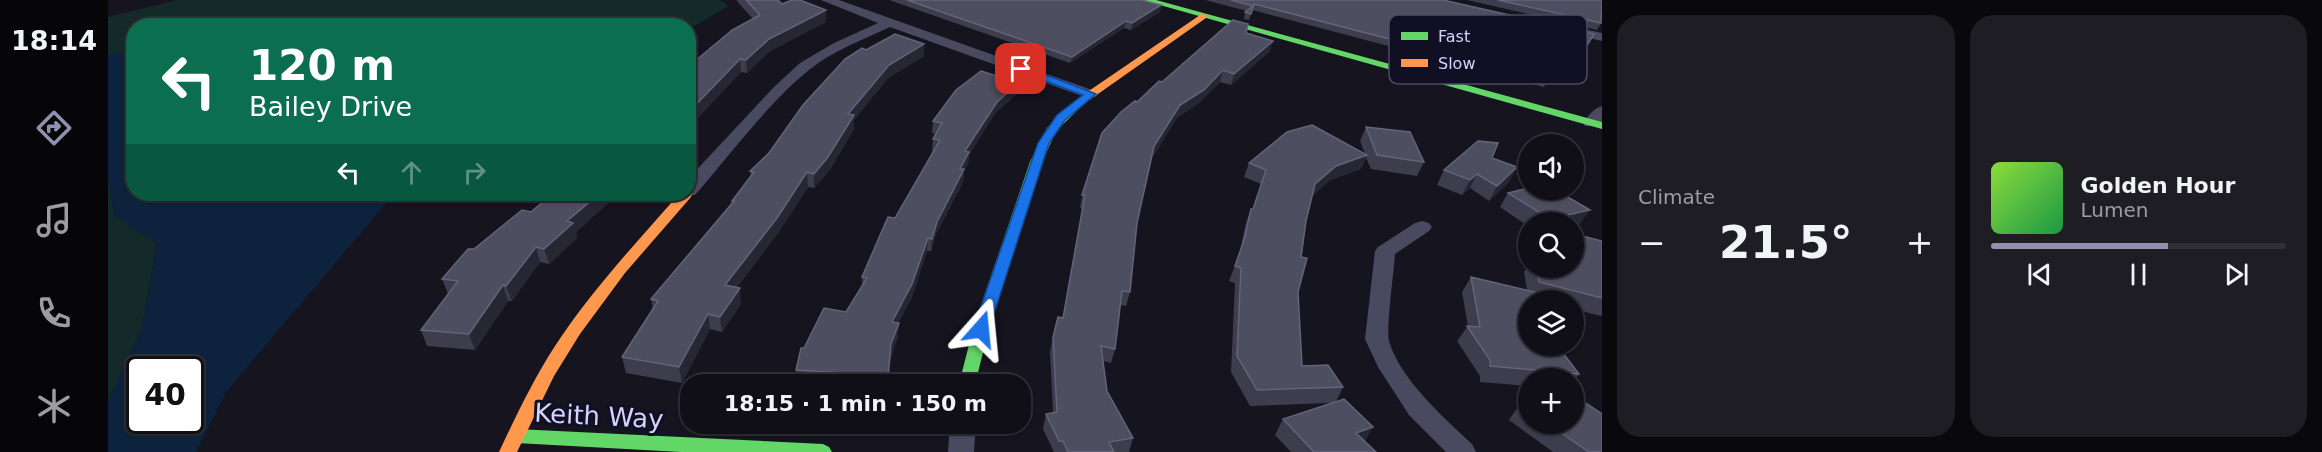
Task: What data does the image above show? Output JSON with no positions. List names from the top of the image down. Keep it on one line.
{"streets":{"street":["Keith Way"]},"legend":["Fast","Slow"],"page":{"tabs":"18:14","tile":"Climate","turn":["120 m","Bailey Drive"],"map_buttons":"+","song":["Golden Hour","Lumen"],"heat":["−","21.5°","+"],"limit":"40","trip":"18:15 · 1 min · 150 m"}}
